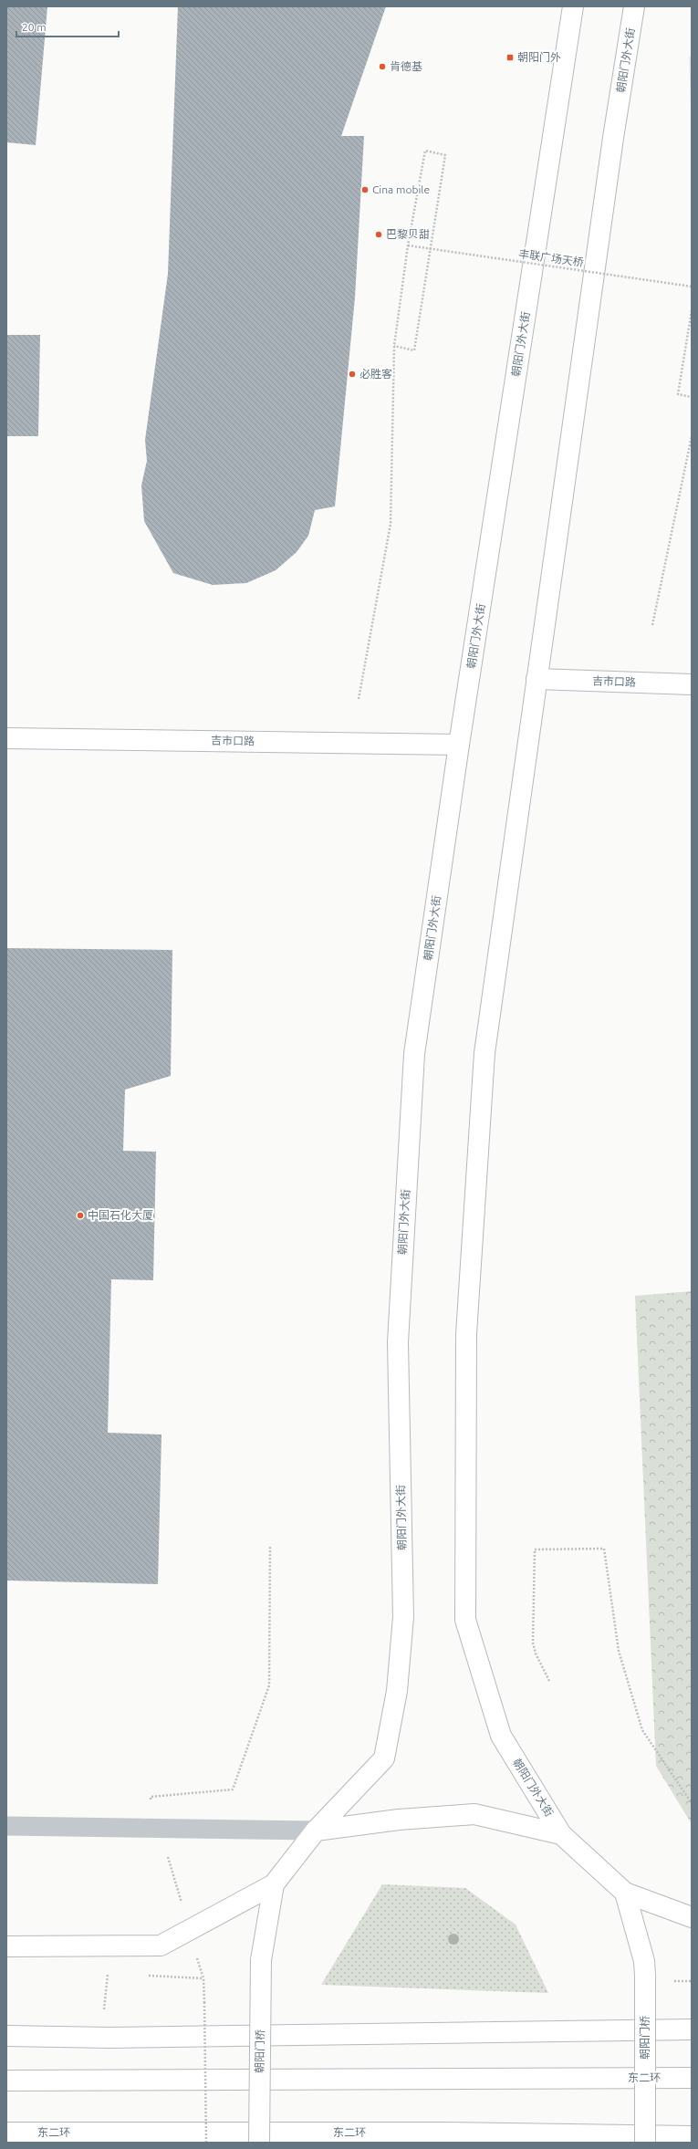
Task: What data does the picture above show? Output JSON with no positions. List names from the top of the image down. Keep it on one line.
{"streets":{"main road":["朝阳门外大街","吉市口路","朝阳门桥","东二环"],"path":["丰联广场天桥"]},"crossings":[["朝阳门外大街","吉市口路"],["朝阳门外大街","朝阳门桥"]],"places":{"transit":["朝阳门外"],"other":["肯德基","Cina mobile","巴黎贝甜","必胜客","中国石化大厦"]},"scale_bar":"20 m"}
